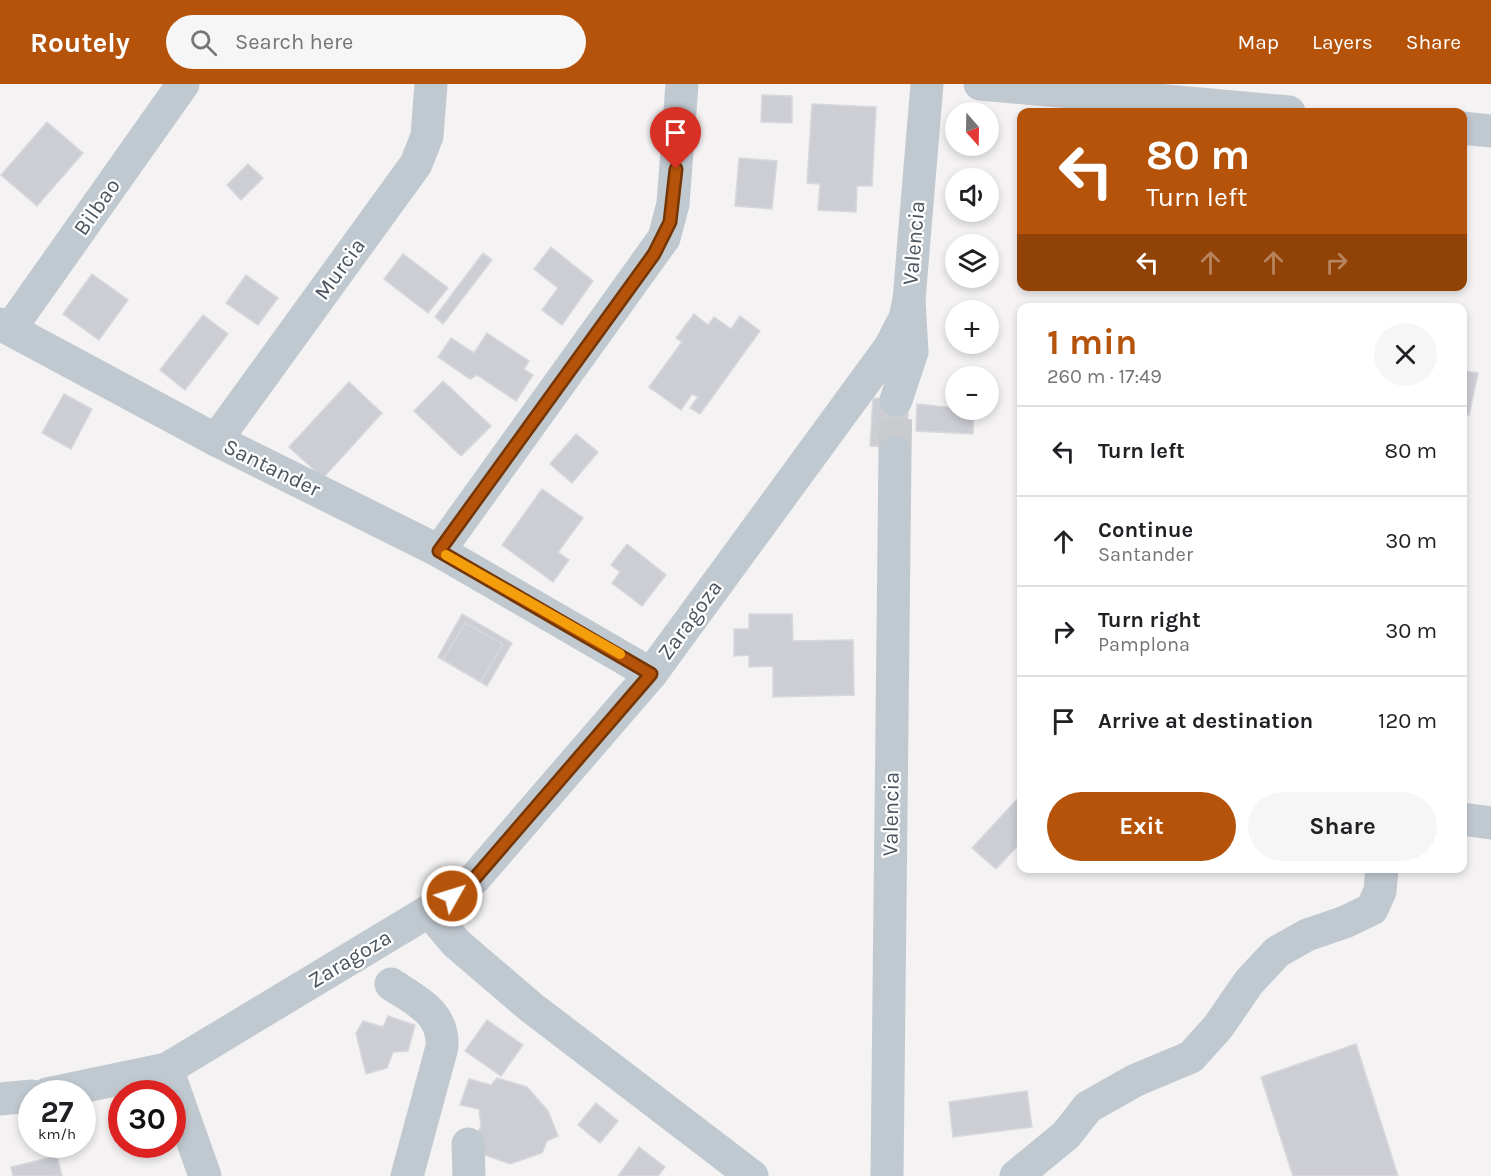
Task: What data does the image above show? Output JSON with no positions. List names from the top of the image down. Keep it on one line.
{"streets":{"street":["Bilbao","Valencia","Murcia","Santander","Zaragoza"]},"crossings":[["Bilbao","Santander"],["Valencia","Zaragoza"],["Murcia","Santander"],["Santander","Zaragoza"]],"north":"bottom","page":{"header":"Routely","search":"Search here","nav":["Map","Layers","Share"],"map_buttons":["+","−"],"turn":["80 m","Turn left"],"heading":["1 min","260 m · 17:49"],"list":[{"name":"Turn left","value":"80 m"},{"name":"Continue","note":"Santander","value":"30 m"},{"name":"Turn right","note":"Pamplona","value":"30 m"},{"name":"Arrive at destination","value":"120 m"}],"buttons":["Exit","Share"],"speed":"27 km/h","limit":"30"}}
